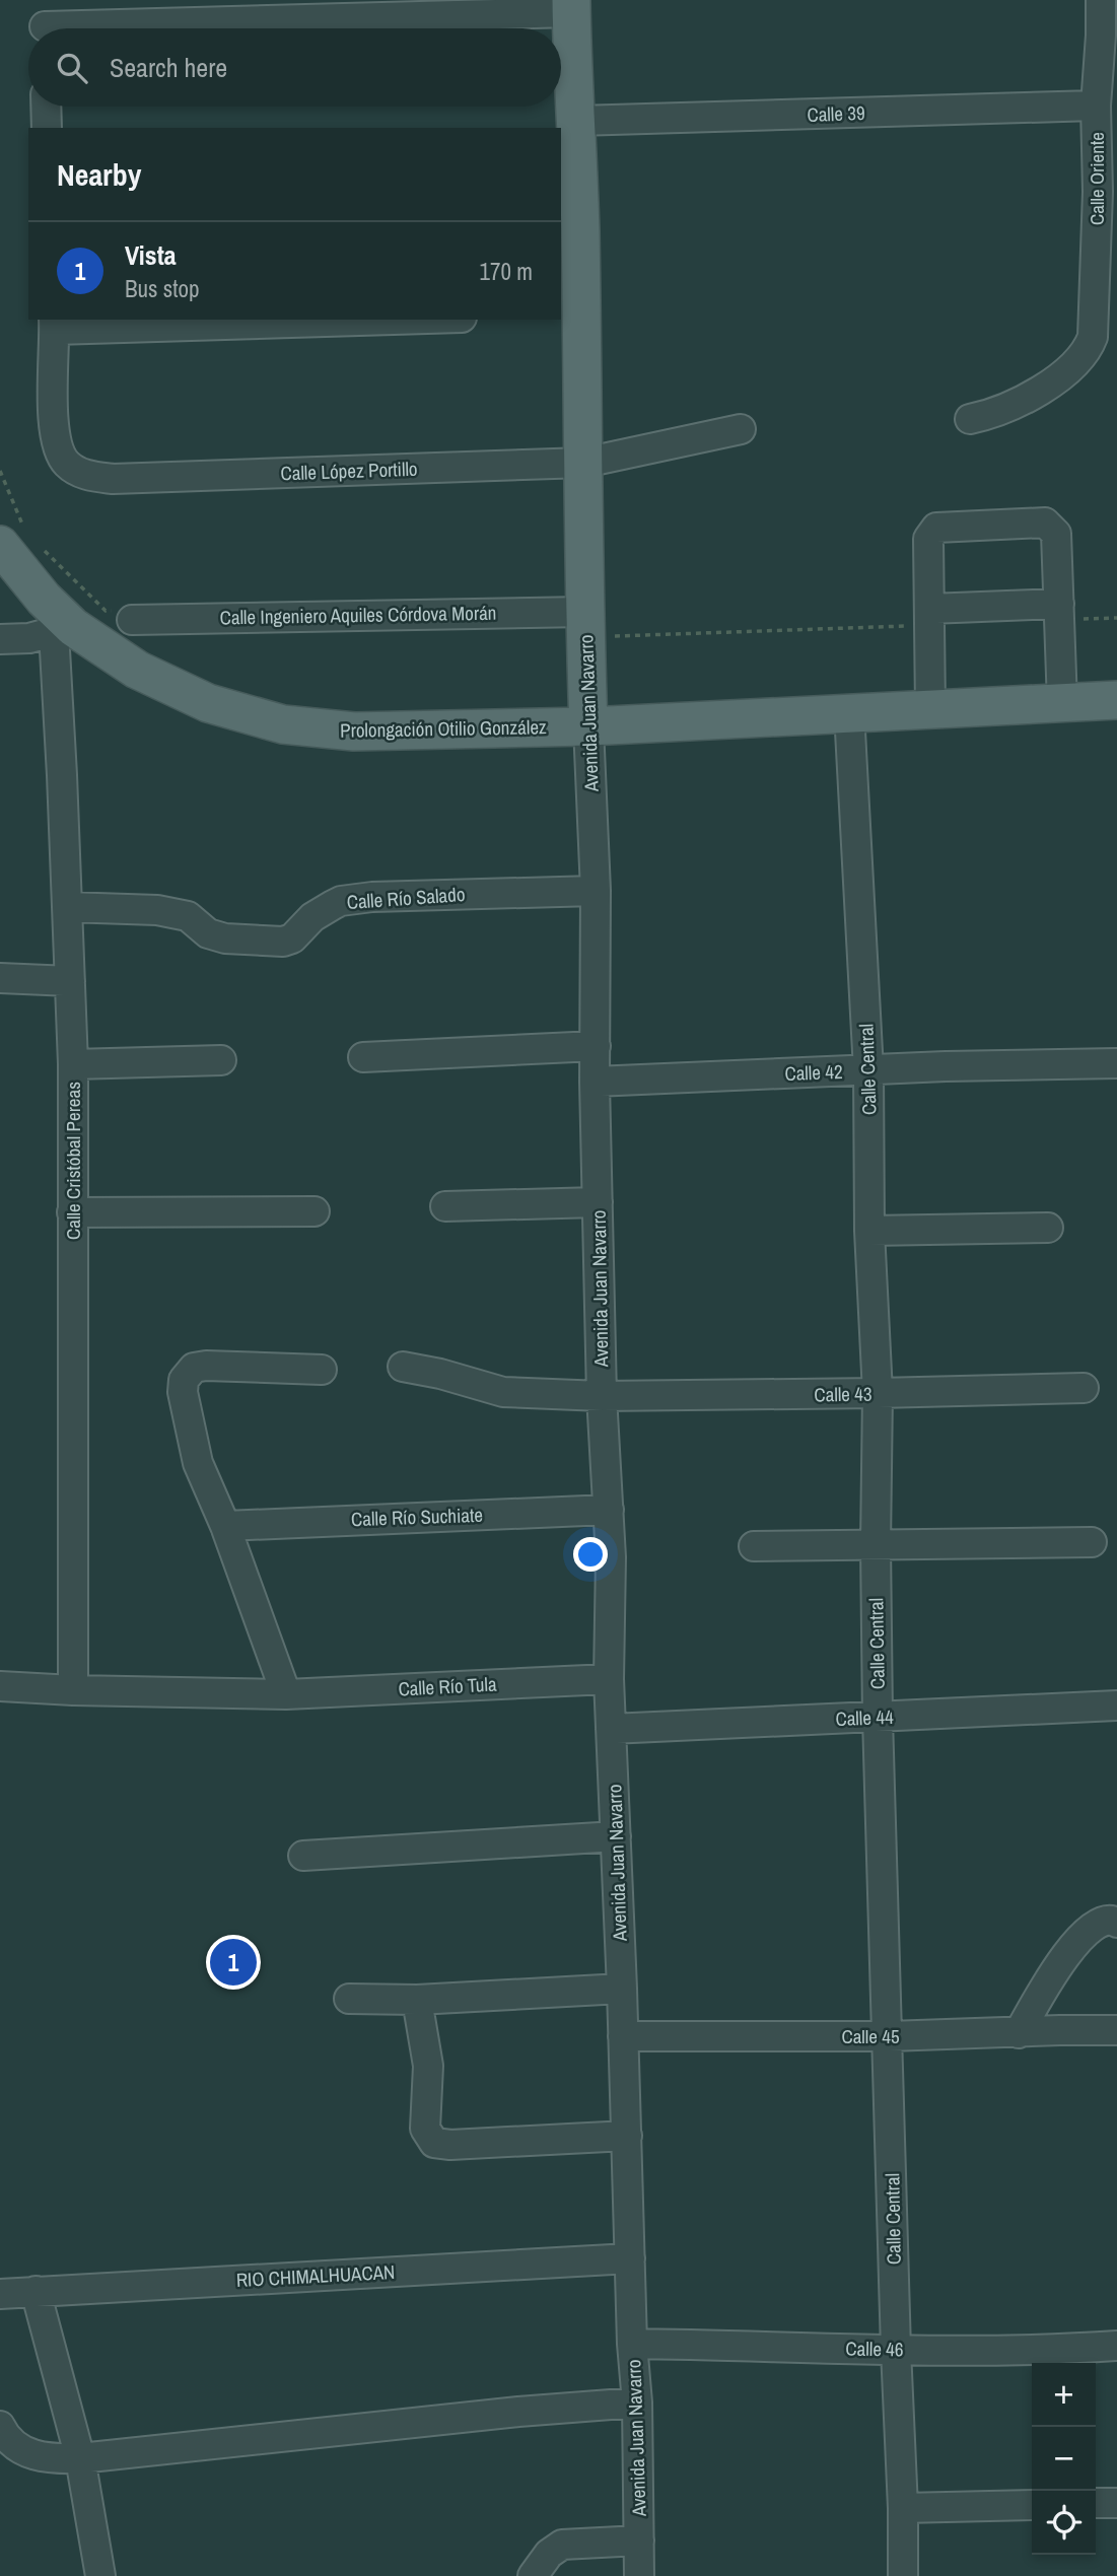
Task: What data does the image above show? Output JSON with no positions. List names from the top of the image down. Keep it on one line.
{"streets":{"main road":["Avenida Juan Navarro","Prolongación Otilio González"],"street":["Calle 39","Calle Oriente","Calle López Portillo","Calle Ingeniero Aquiles Córdova Morán","Calle Río Salado","Calle Central","Calle 42","Calle Cristóbal Pereas","Calle 43","Calle Río Suchiate","Calle Río Tula","Calle 44","Calle 45","RIO CHIMALHUACAN","Calle 46"]},"crossings":[["Calle 39","Calle Oriente"],["Calle 39","Avenida Juan Navarro"],["Calle López Portillo","Avenida Juan Navarro"],["Calle Ingeniero Aquiles Córdova Morán","Avenida Juan Navarro"],["Avenida Juan Navarro","Prolongación Otilio González"],["Avenida Juan Navarro","Calle Río Salado"],["Avenida Juan Navarro","Calle 42"],["Avenida Juan Navarro","Calle 43"],["Avenida Juan Navarro","Calle Río Suchiate"],["Avenida Juan Navarro","Calle Río Tula"],["Avenida Juan Navarro","Calle 44"],["Avenida Juan Navarro","Calle 45"],["Avenida Juan Navarro","RIO CHIMALHUACAN"],["Avenida Juan Navarro","Calle 46"],["Prolongación Otilio González","Calle Central"],["Prolongación Otilio González","Calle Cristóbal Pereas"],["Calle Río Salado","Calle Cristóbal Pereas"],["Calle Central","Calle 42"],["Calle Central","Calle 43"],["Calle Central","Calle 44"],["Calle Central","Calle 45"],["Calle Central","Calle 46"],["Calle Cristóbal Pereas","Calle Río Tula"]],"page":{"search":"Search here","heading":"Nearby","list":[{"mark":"1","name":"Vista","note":"Bus stop","value":"170 m"}],"pins":"1","map_buttons":["+","−"]}}
